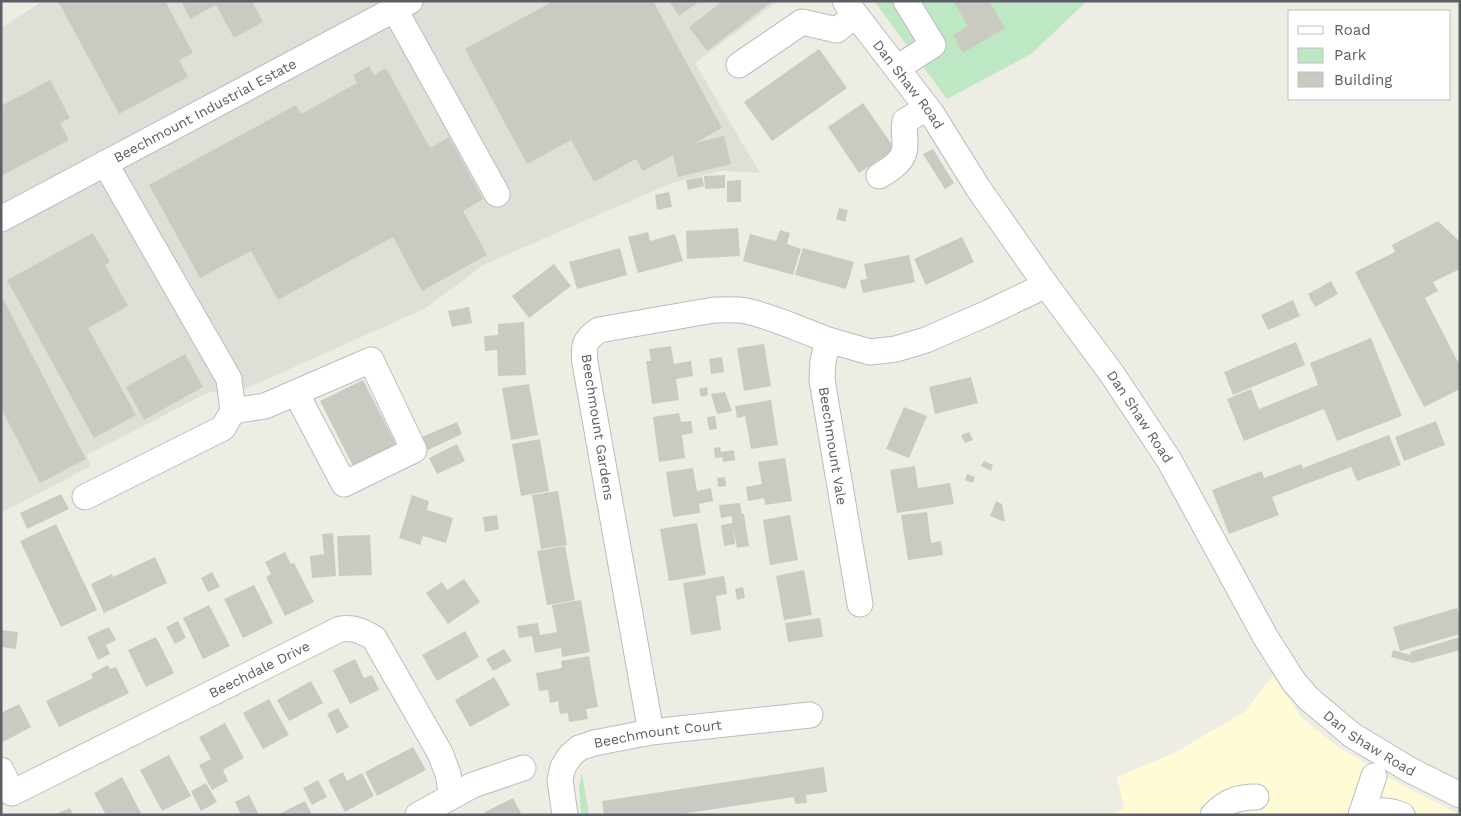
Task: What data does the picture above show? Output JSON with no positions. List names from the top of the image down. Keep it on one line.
{"streets":{"street":["Dan Shaw Road","Beechmount Industrial Estate","Beechmount Gardens","Beechmount Vale","Beechdale Drive","Beechmount Court"]},"crossings":[["Beechmount Gardens","Beechmount Vale"],["Beechmount Gardens","Beechmount Court"]],"legend":["Road","Park","Building"]}
